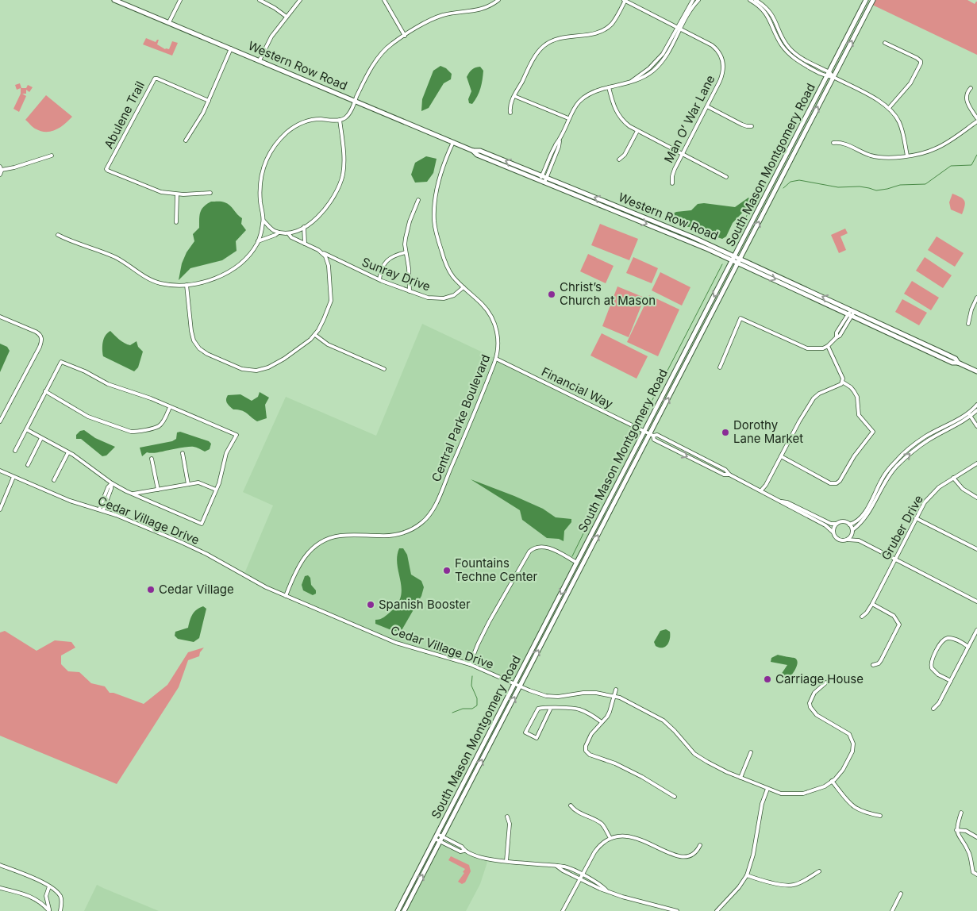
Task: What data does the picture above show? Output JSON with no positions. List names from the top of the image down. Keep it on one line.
{"streets":{"main road":["Western Row Road","South Mason Montgomery Road"],"street":["Abulene Trail","Man O’ War Lane","Sunray Drive","Financial Way","Central Parke Boulevard","Cedar Village Drive","Gruber Drive"]},"crossings":[["Western Row Road","South Mason Montgomery Road"],["Western Row Road","Central Parke Boulevard"],["South Mason Montgomery Road","Financial Way"],["South Mason Montgomery Road","Cedar Village Drive"],["Sunray Drive","Central Parke Boulevard"],["Financial Way","Central Parke Boulevard"],["Central Parke Boulevard","Cedar Village Drive"]],"places":["Christ’s Church at Mason","Dorothy Lane Market","Fountains Techne Center","Cedar Village","Spanish Booster","Carriage House"]}
